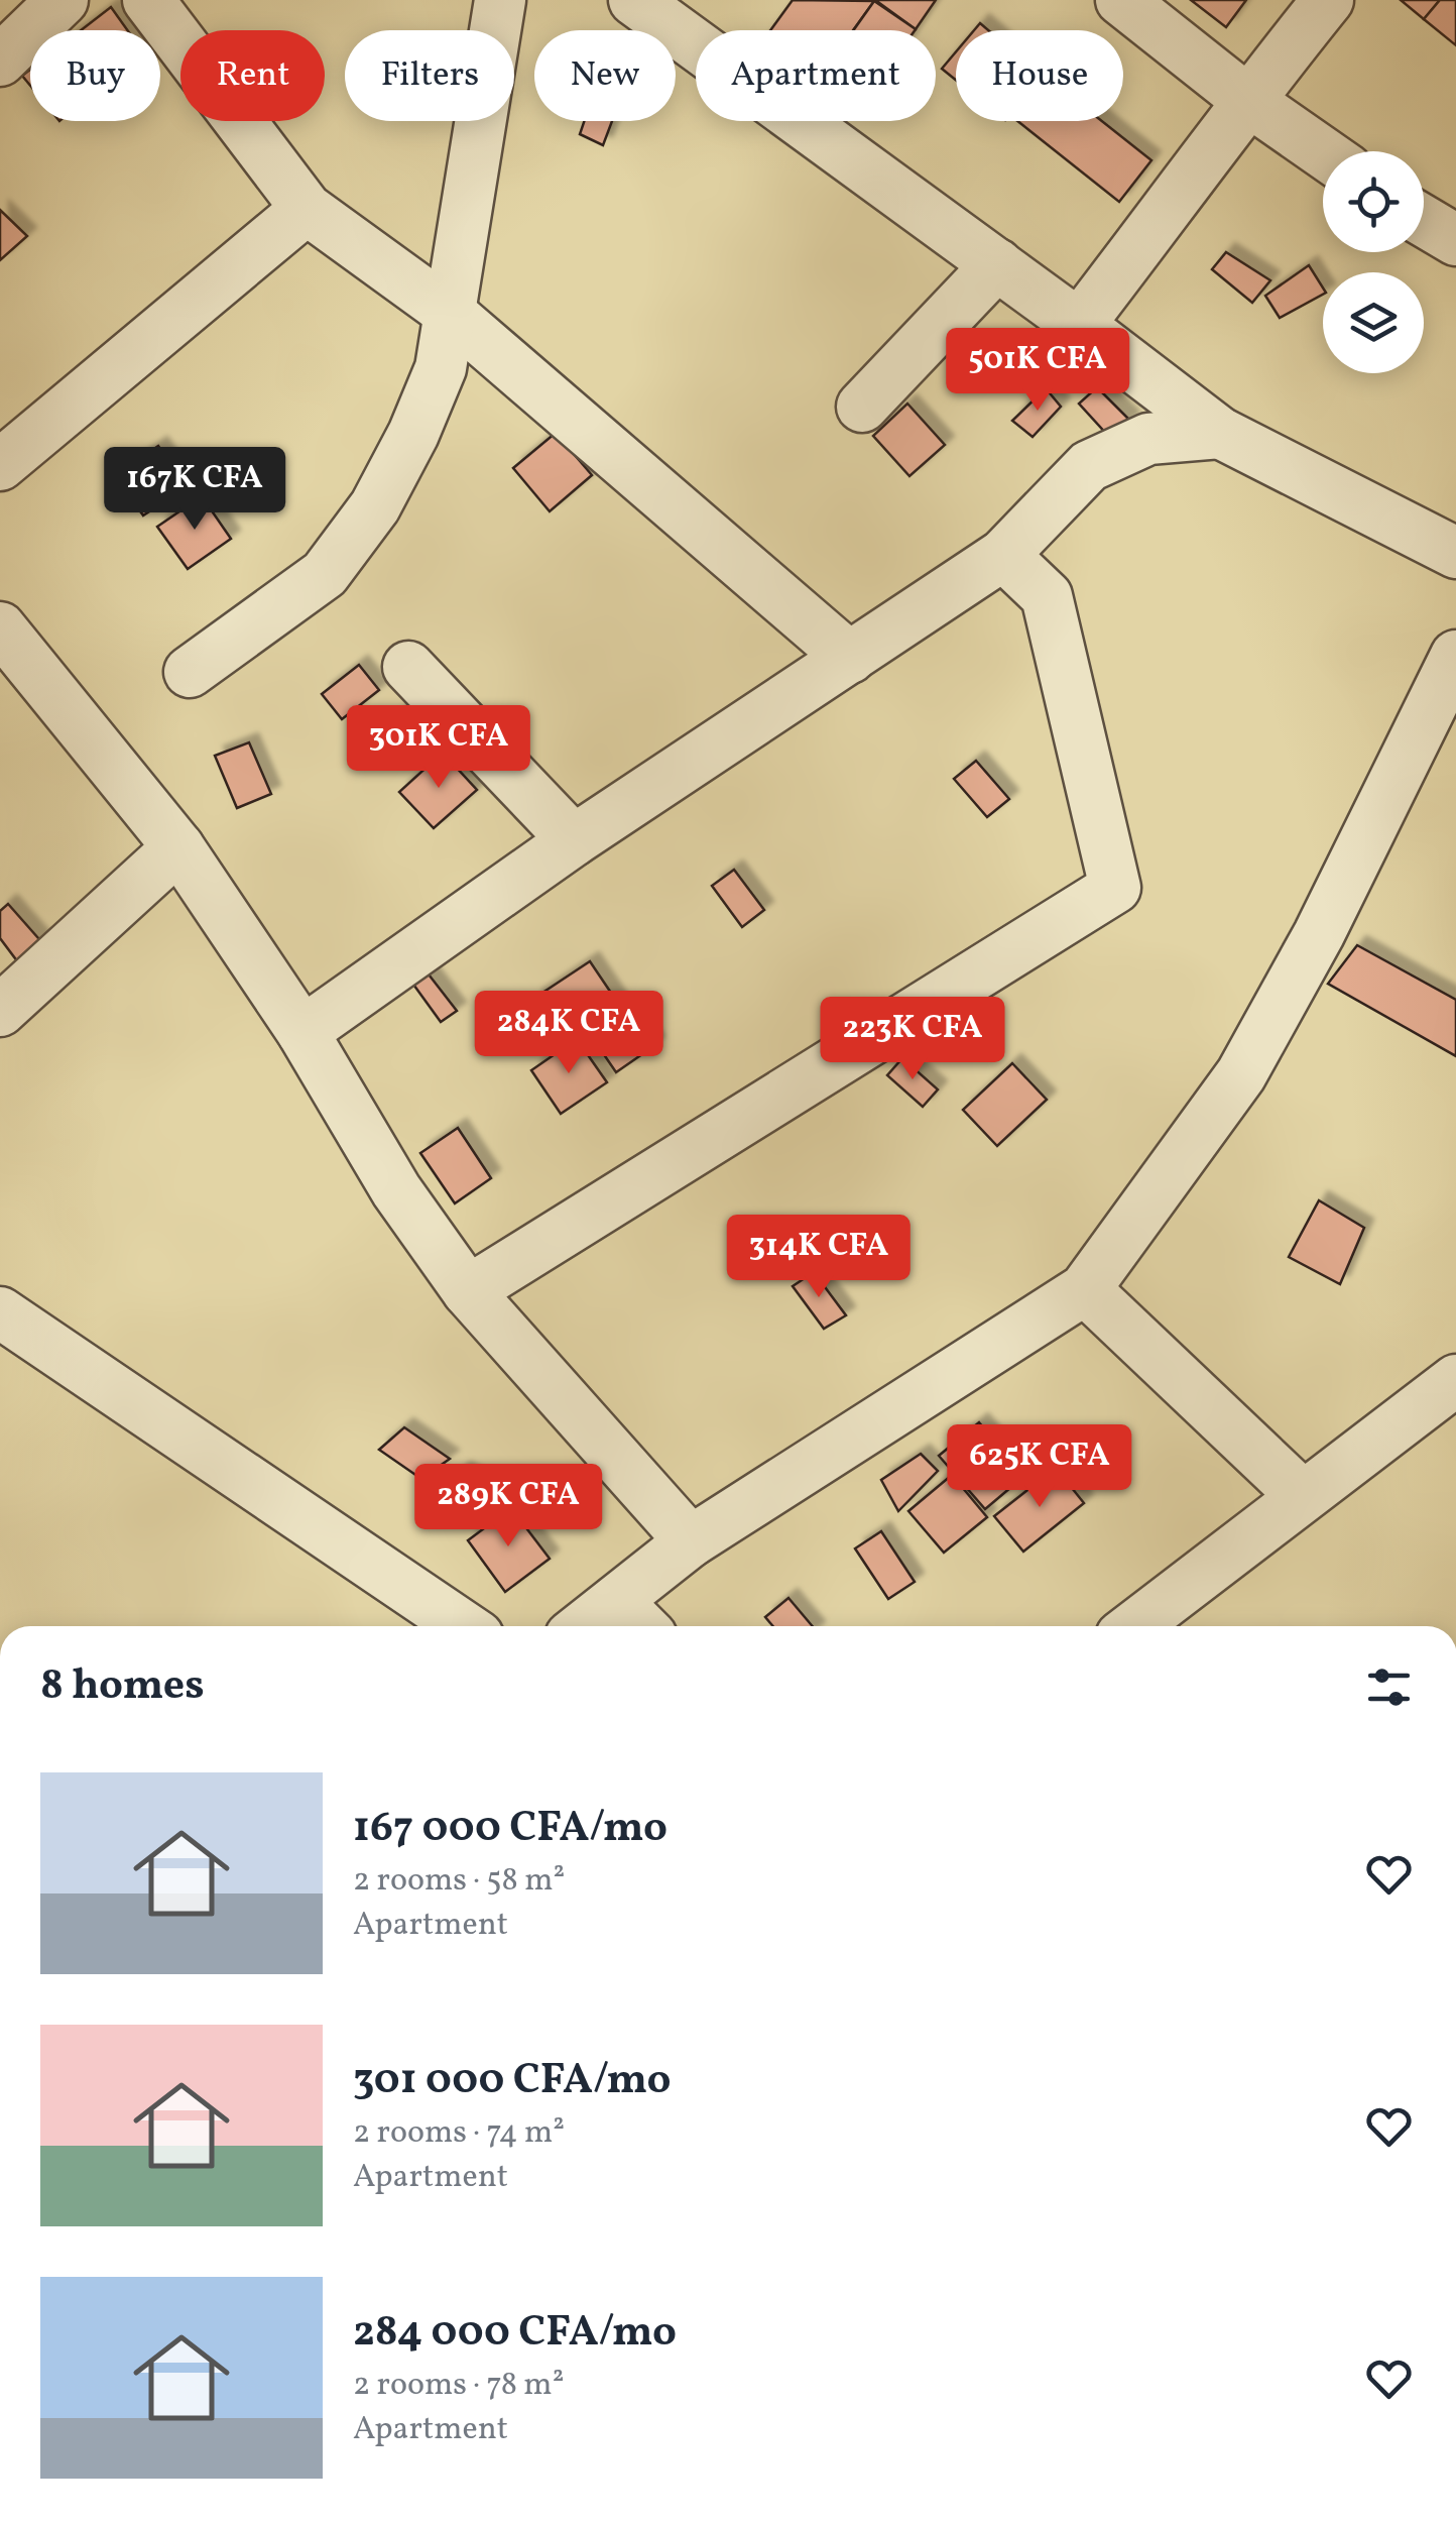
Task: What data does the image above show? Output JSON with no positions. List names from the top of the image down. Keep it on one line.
{"page":{"chip":["Buy","Rent","Filters","New","Apartment","House"],"price":["501K CFA","167K CFA","301K CFA","284K CFA","223K CFA","314K CFA","625K CFA","289K CFA"],"heading":"8 homes","list":[{"name":"167 000 CFA/mo","note":"2 rooms · 58 m² · Apartment"},{"name":"301 000 CFA/mo","note":"2 rooms · 74 m² · Apartment"},{"name":"284 000 CFA/mo","note":"2 rooms · 78 m² · Apartment"}]}}
